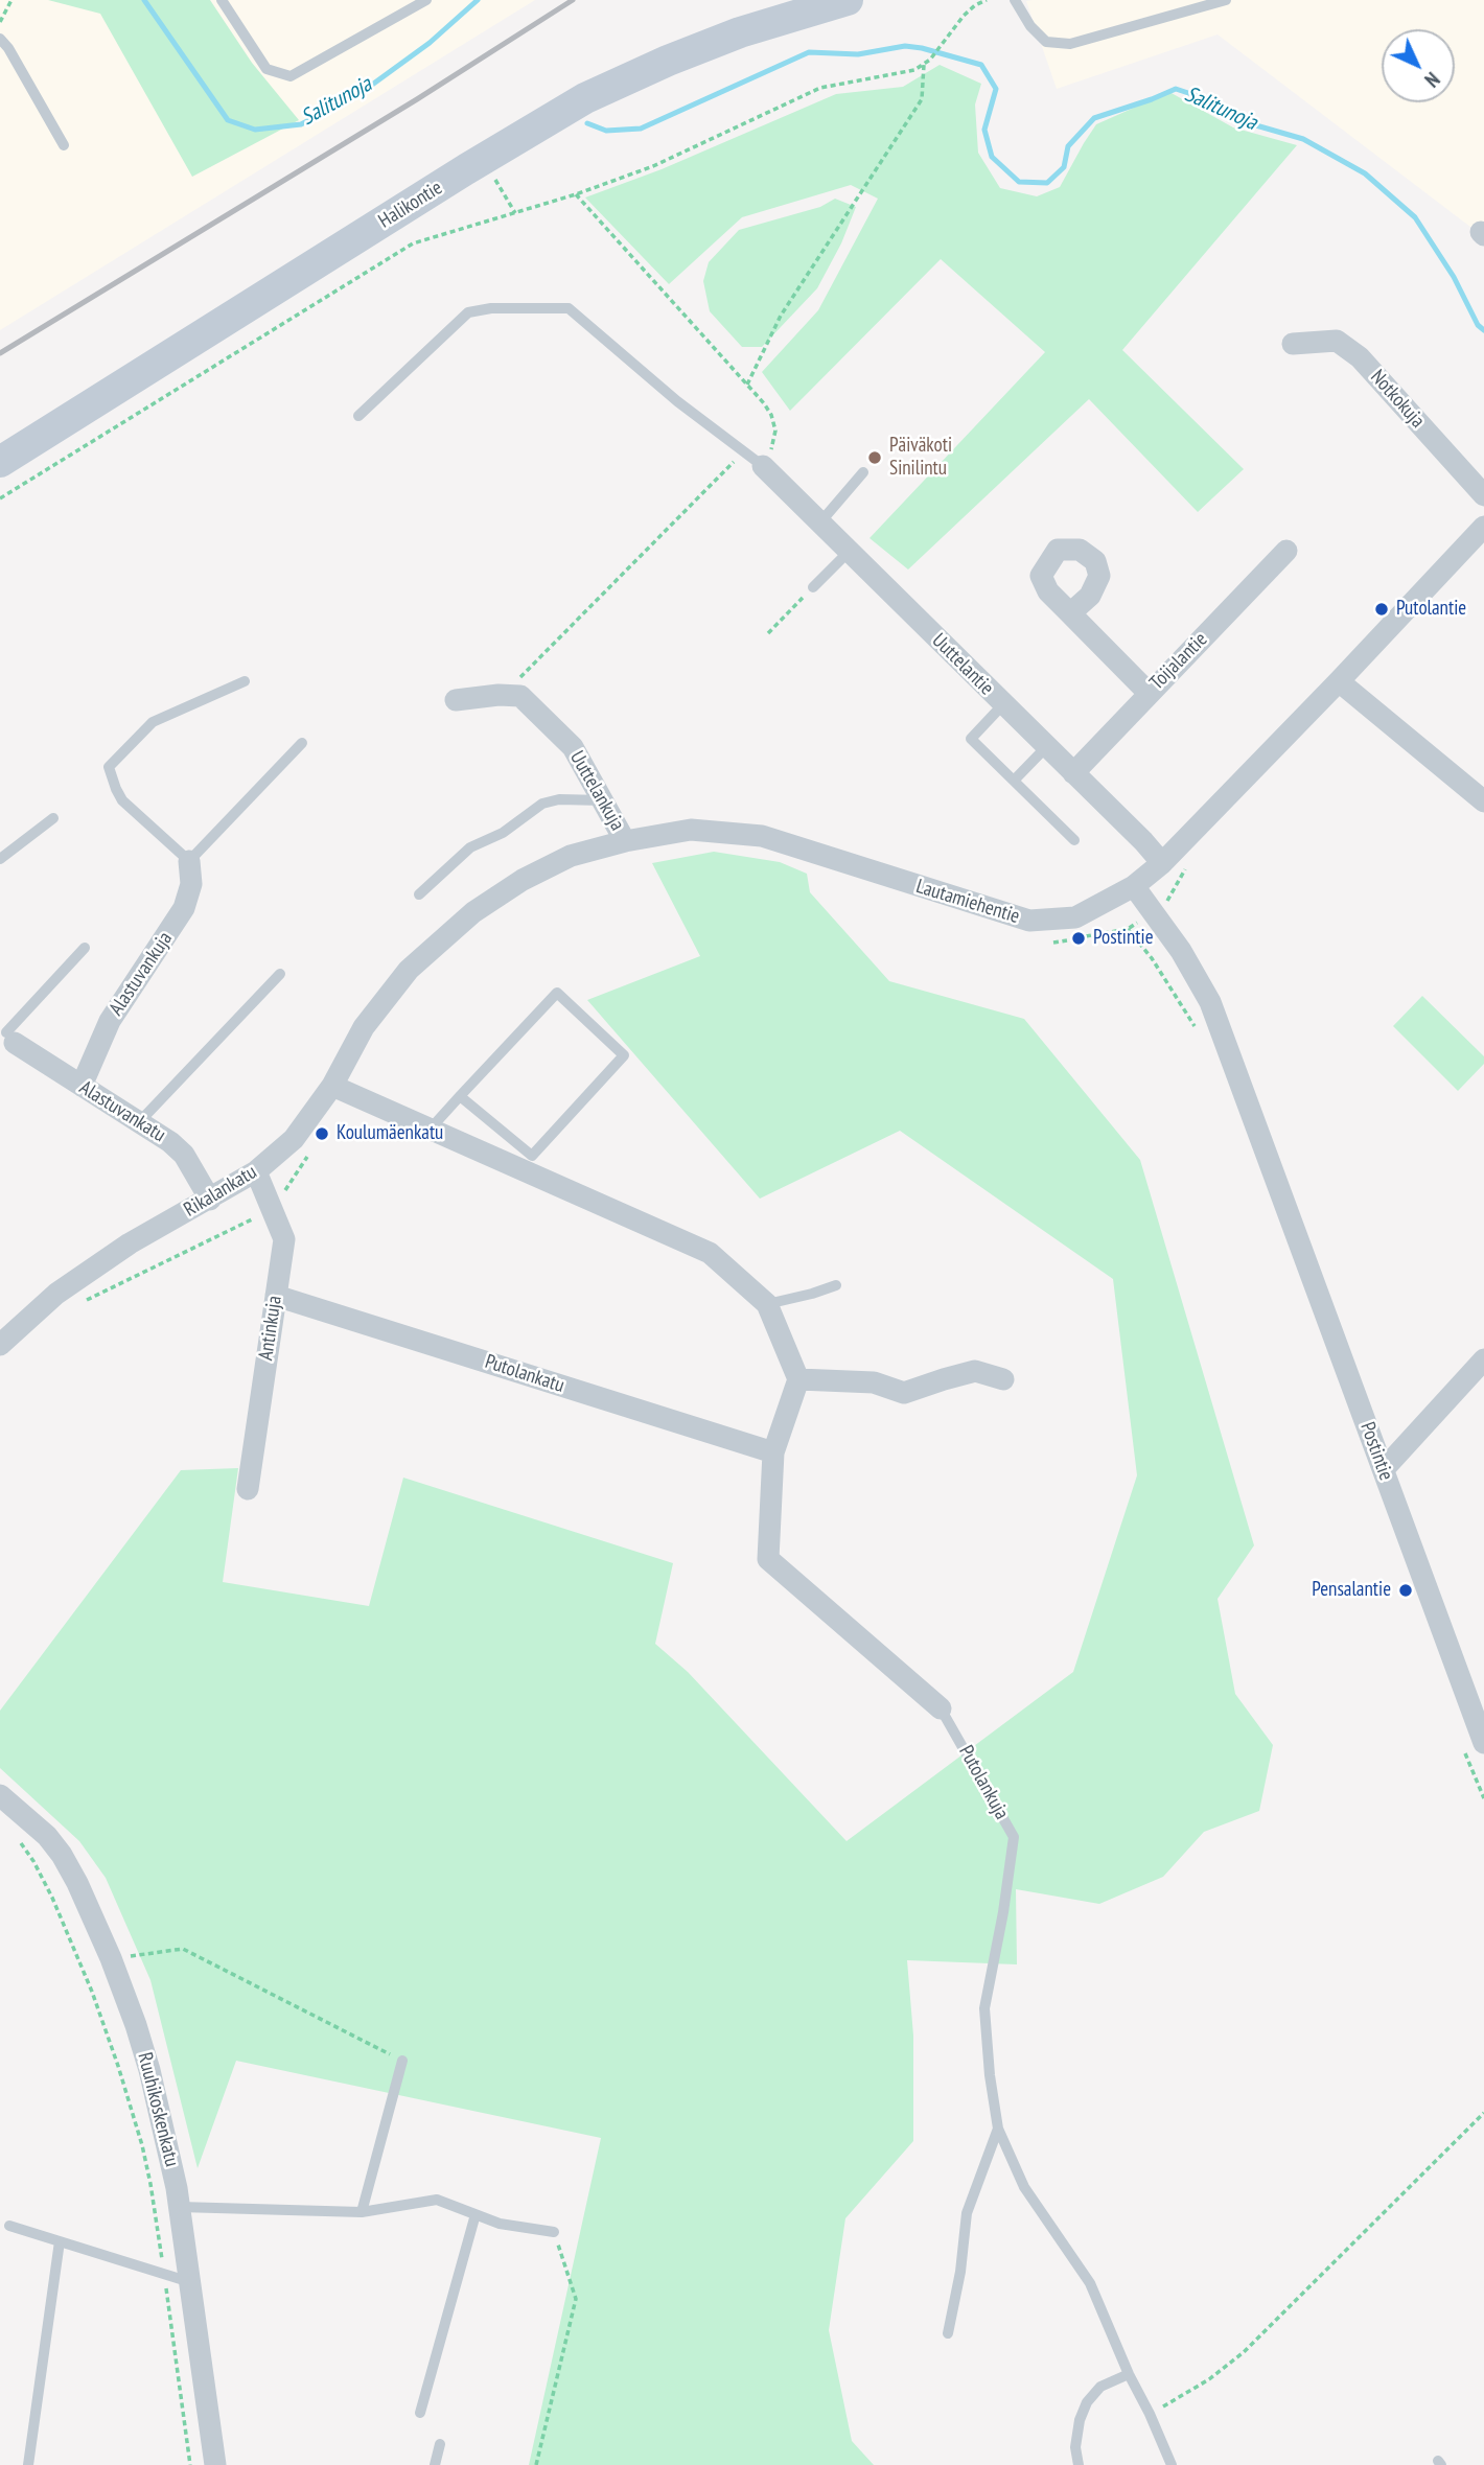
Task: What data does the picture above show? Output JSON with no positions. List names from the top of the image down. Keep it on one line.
{"streets":{"main road":["Halikontie"],"street":["Notkokuja","Toijalantie","Uuttelantie","Uuttelankuja","Lautamiehentie","Alastuvankuja","Alastuvankatu","Rikalankatu","Antinkuja","Putolankatu","Postintie","Putolankuja","Ruuhikoskenkatu"]},"crossings":[["Toijalantie","Uuttelantie"],["Uuttelantie","Lautamiehentie"],["Uuttelankuja","Lautamiehentie"],["Lautamiehentie","Rikalankatu"],["Lautamiehentie","Postintie"],["Alastuvankuja","Alastuvankatu"],["Alastuvankatu","Rikalankatu"],["Rikalankatu","Antinkuja"],["Antinkuja","Putolankatu"],["Putolankatu","Putolankuja"]],"water":["Salitunoja"],"places":["Päiväkoti Sinilintu","Putolantie","Postintie","Koulumäenkatu","Pensalantie"],"north":"bottom right"}
